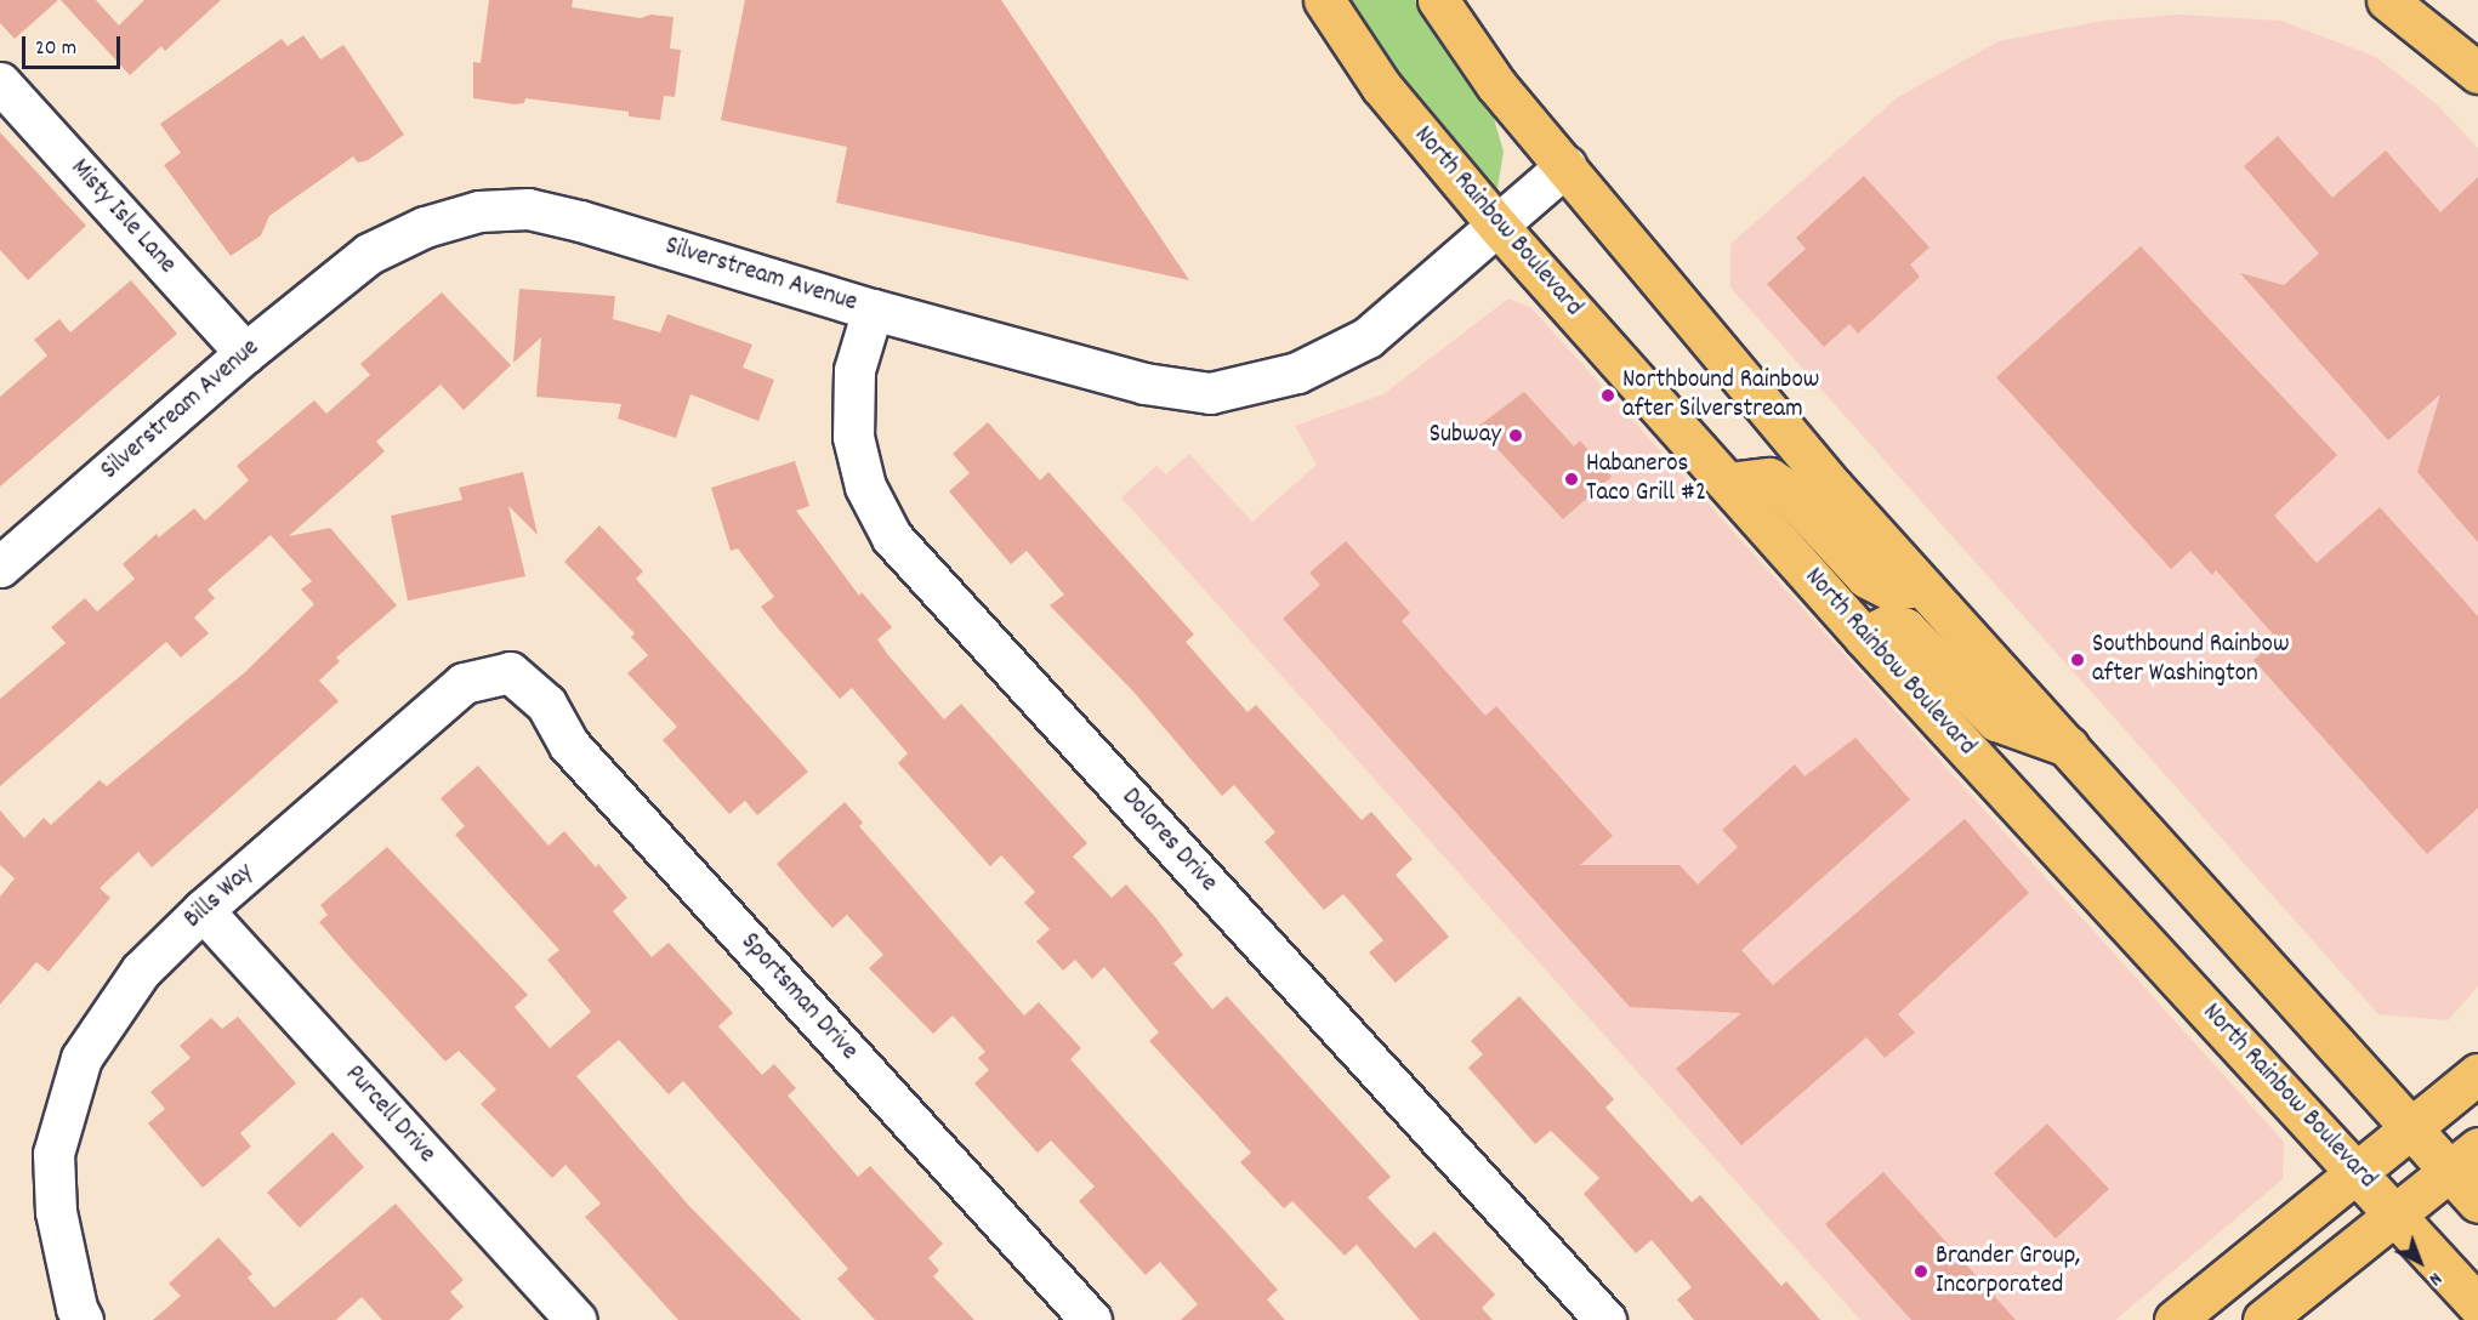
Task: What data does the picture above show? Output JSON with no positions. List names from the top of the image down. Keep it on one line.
{"streets":{"main road":["North Rainbow Boulevard"],"street":["Misty Isle Lane","Silverstream Avenue","Dolores Drive","Bills Way","Sportsman Drive","Purcell Drive"]},"crossings":[["Misty Isle Lane","Silverstream Avenue"],["North Rainbow Boulevard","Silverstream Avenue"],["Silverstream Avenue","Dolores Drive"],["Bills Way","Sportsman Drive"],["Bills Way","Purcell Drive"]],"places":["Northbound Rainbow after Silverstream","Subway","Habaneros Taco Grill #2","Southbound Rainbow after Washington","Brander Group, Incorporated"],"scale_bar":"20 m","north":"bottom right"}
